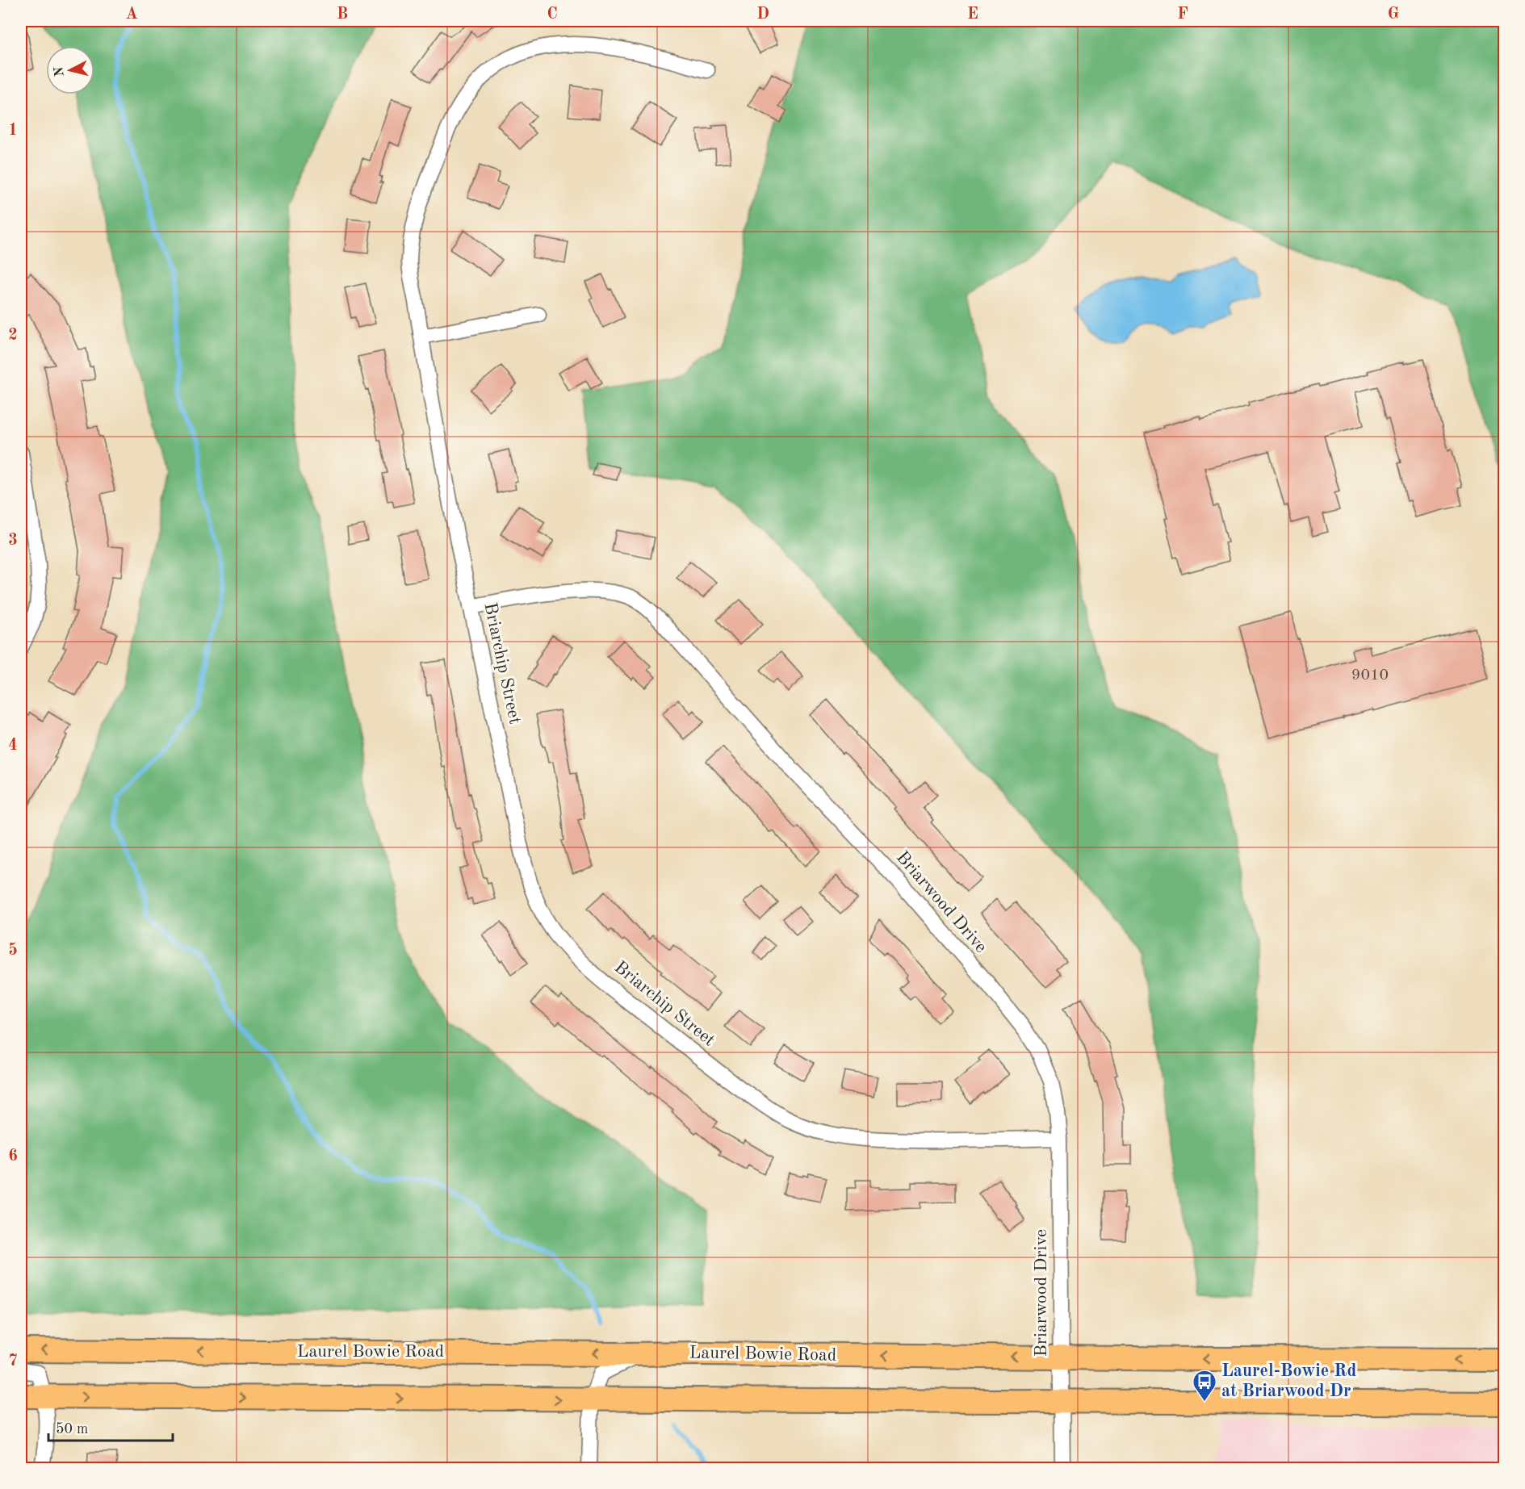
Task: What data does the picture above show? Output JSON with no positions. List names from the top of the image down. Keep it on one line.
{"streets":{"main road":["Laurel Bowie Road"],"street":["Briarchip Street","Briarwood Drive"]},"crossings":[["Briarchip Street","Briarwood Drive"],["Briarwood Drive","Laurel Bowie Road"]],"places":{"bus stop":["Laurel-Bowie Rd at Briarwood Dr"]},"house_numbers":["9010"],"scale_bar":"50 m","north":"left","grid":{"columns":["A","B","C","D","E","F","G"],"rows":["1","2","3","4","5","6","7"]}}
